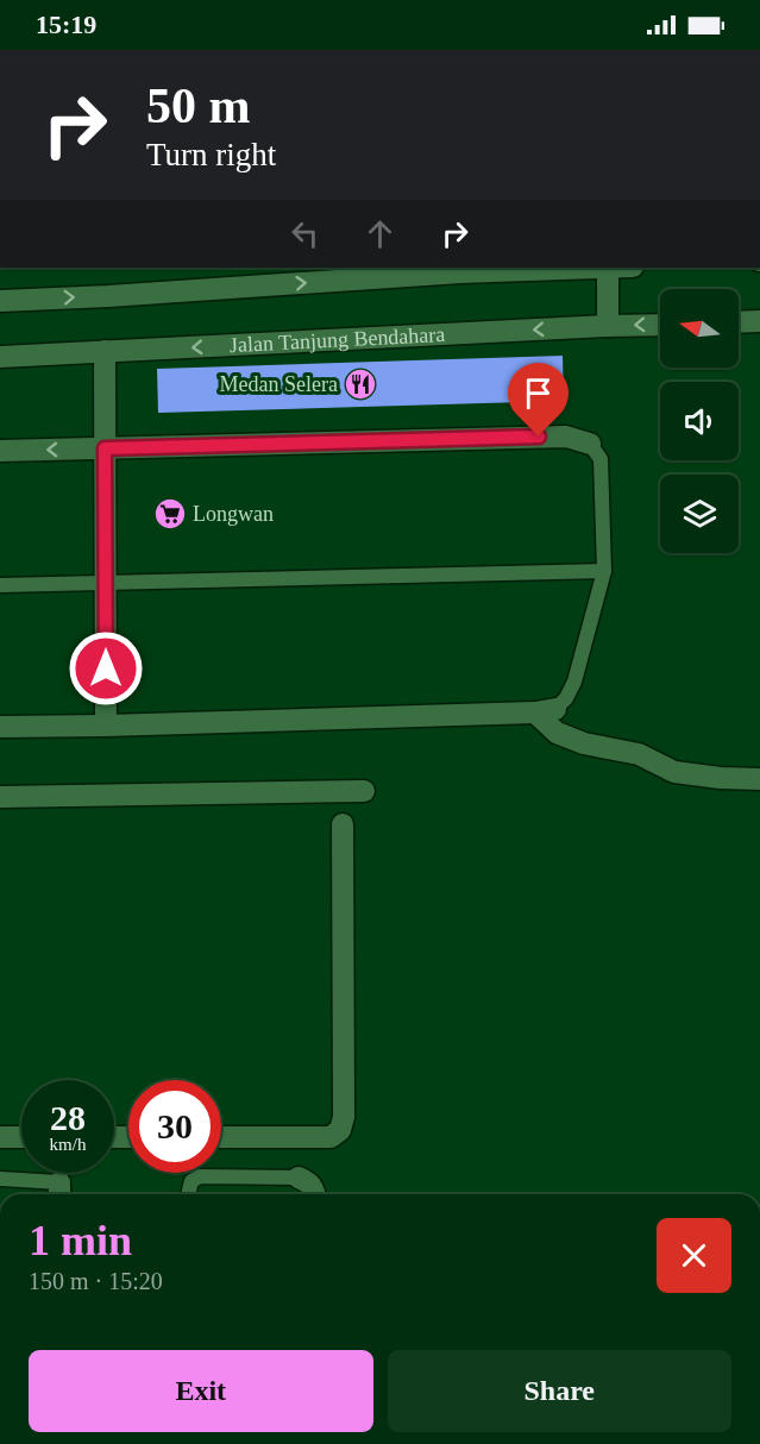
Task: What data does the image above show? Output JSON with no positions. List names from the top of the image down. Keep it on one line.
{"streets":{"street":["Jalan Tanjung Bendahara"]},"places":{"restaurant":["Medan Selera"],"supermarket":["Longwan"]},"north":"left","page":{"status":"15:19","turn":["50 m","Turn right"],"speed":"28 km/h","limit":"30","heading":["1 min","150 m · 15:20"],"buttons":["Exit","Share"]}}
